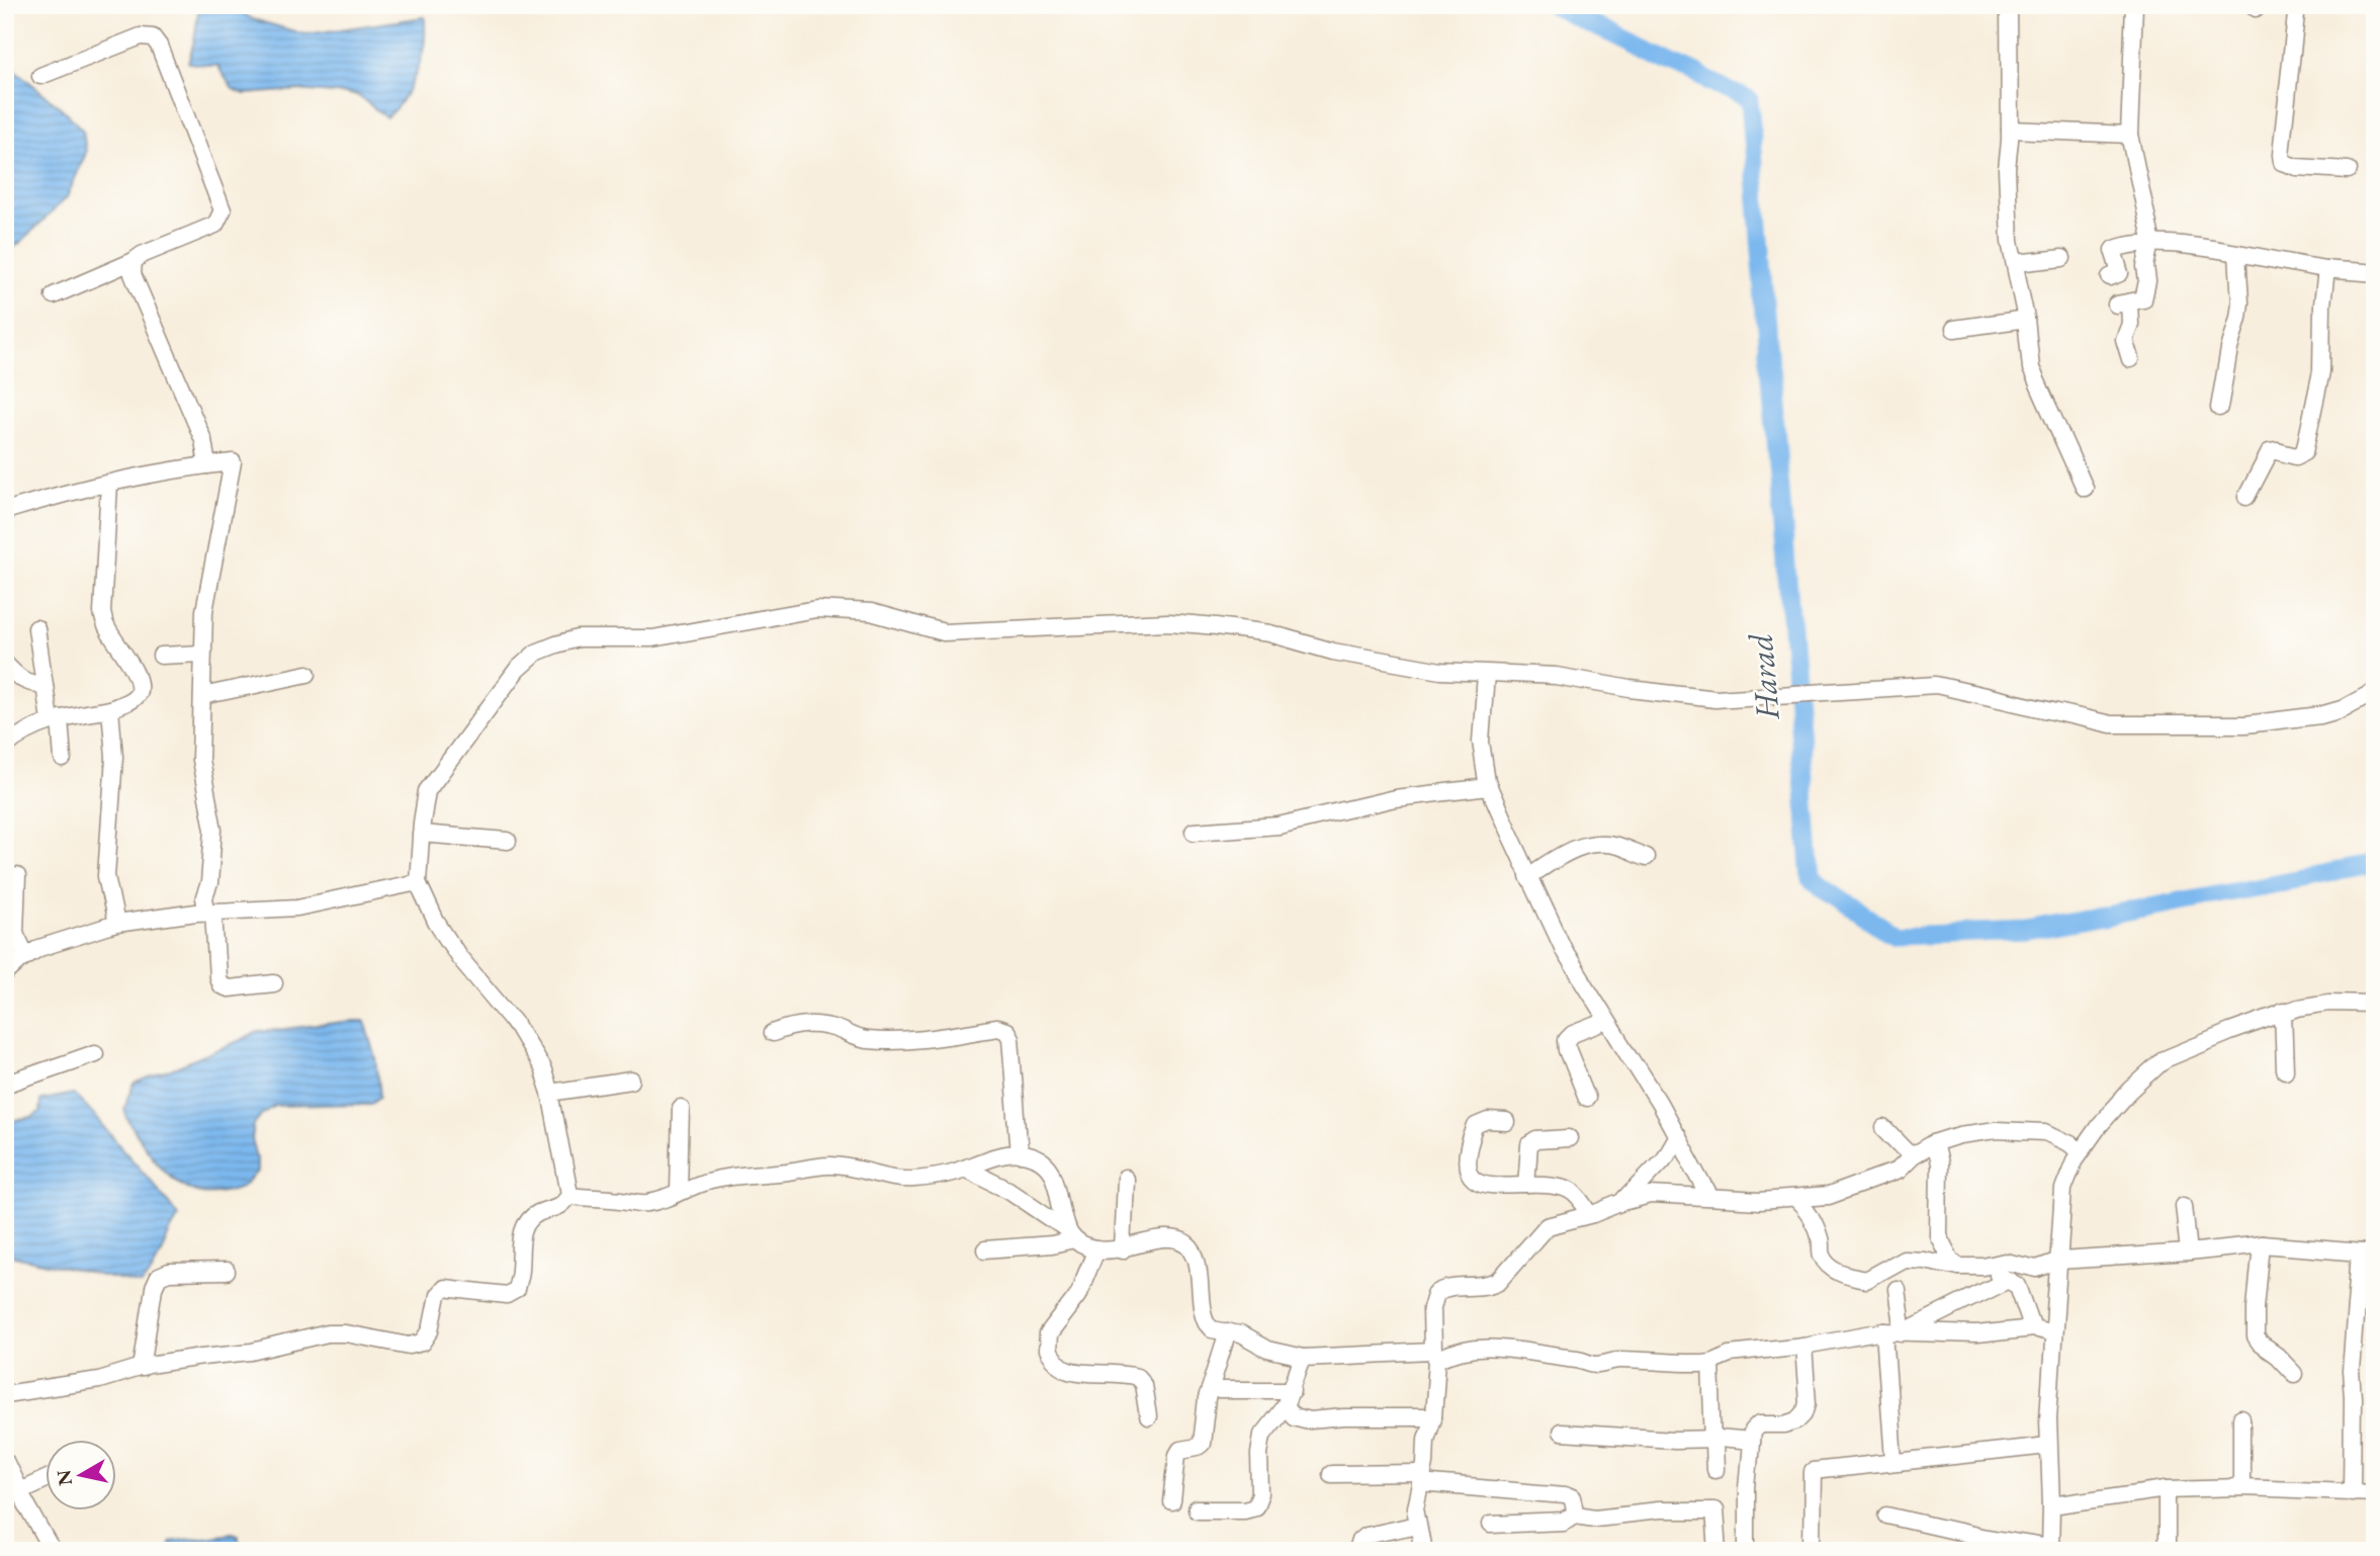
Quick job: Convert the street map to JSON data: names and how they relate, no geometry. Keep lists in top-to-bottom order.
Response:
{
  "water": ["Harad"],
  "north": "left"
}
